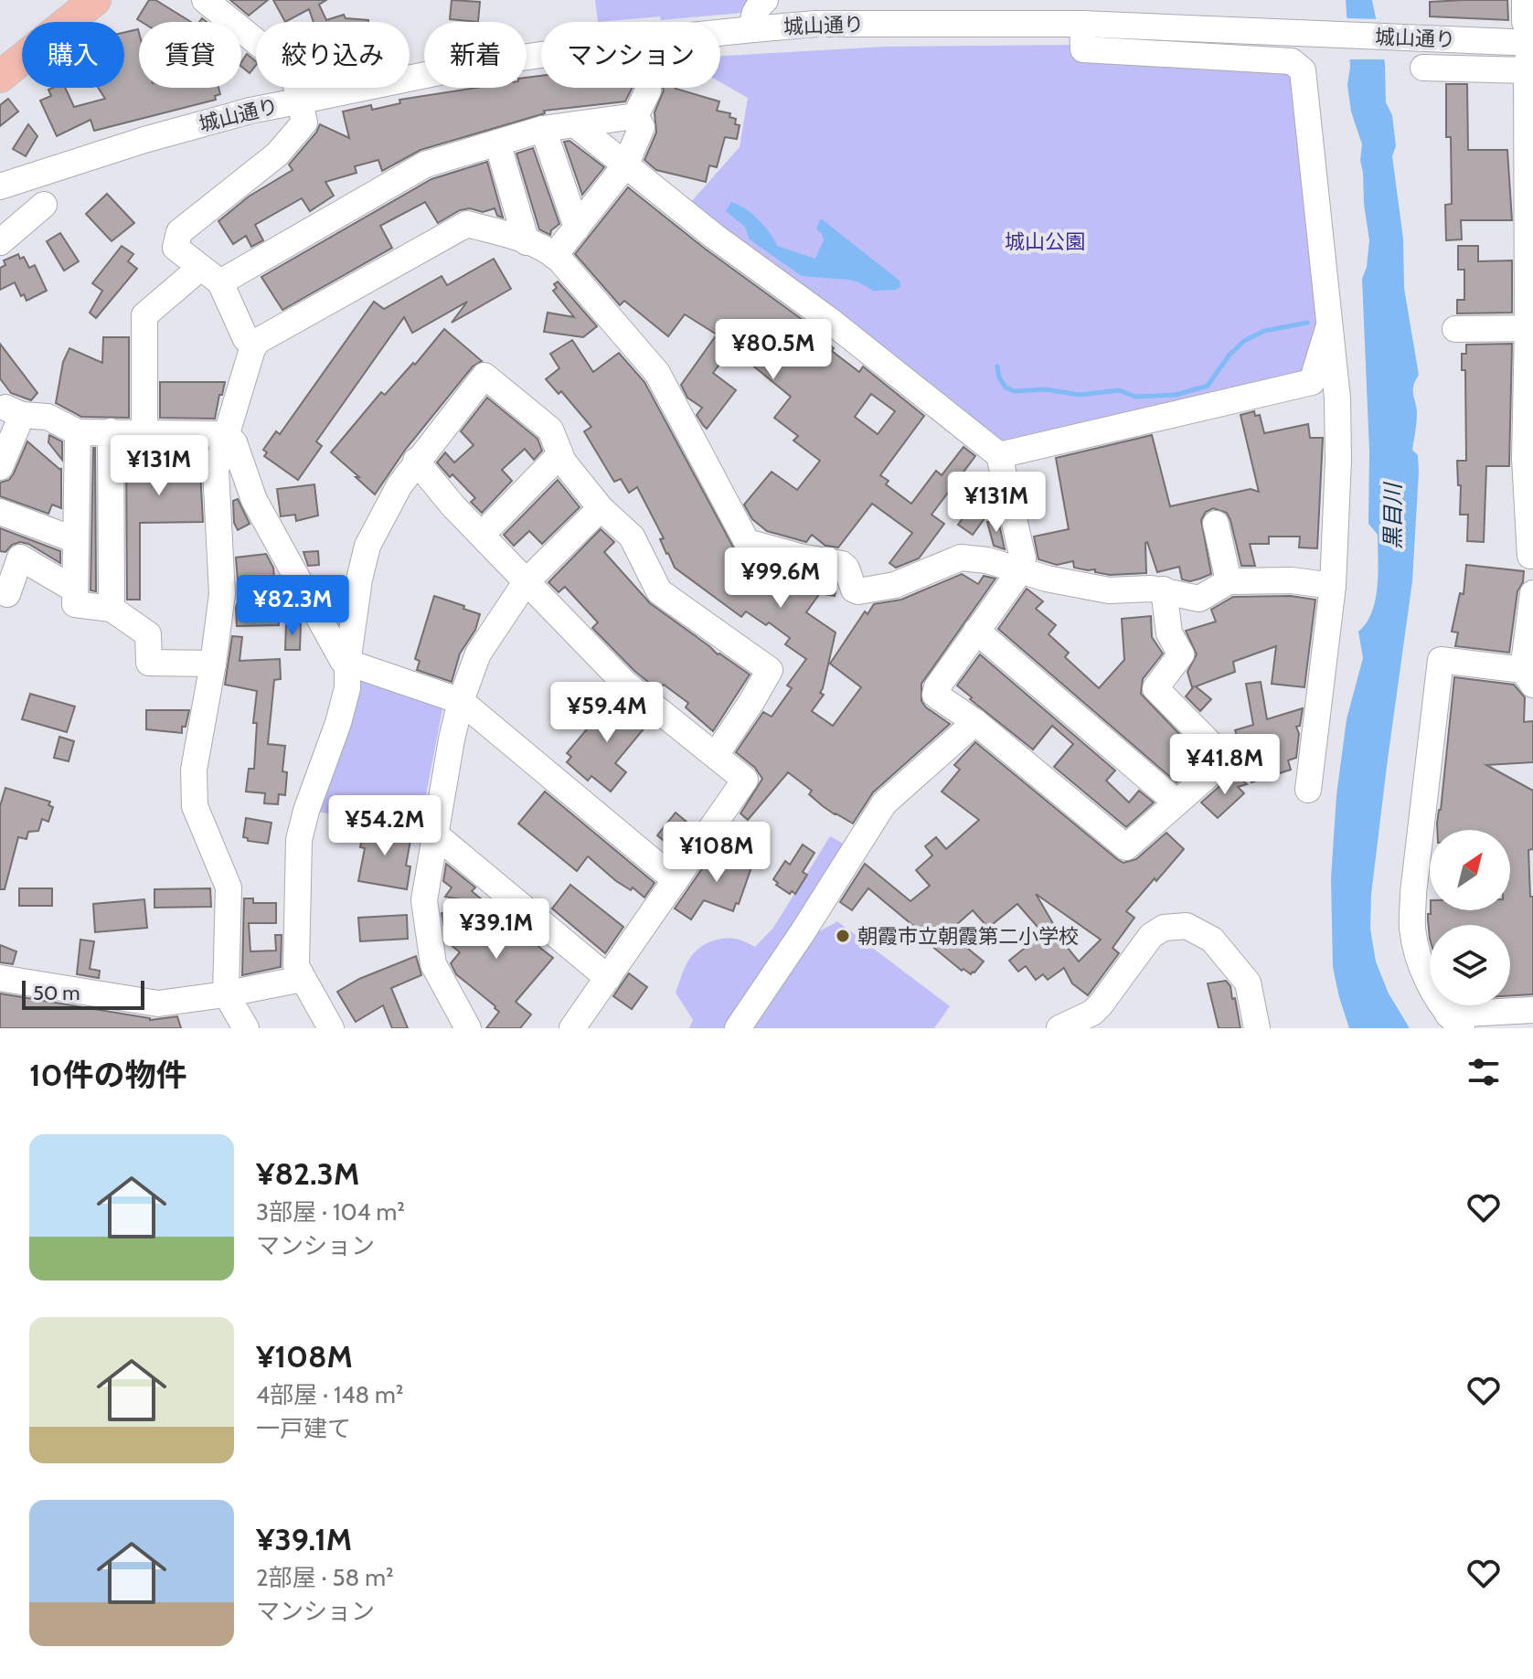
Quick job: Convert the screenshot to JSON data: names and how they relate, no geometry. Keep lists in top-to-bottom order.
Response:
{
  "streets": {
    "street": ["城山通り"]
  },
  "water": ["黒目川"],
  "parks": ["城山公園"],
  "places": ["朝霞市立朝霞第二小学校"],
  "scale_bar": "50 m",
  "north": "top right",
  "page": {
    "chip": [
      "購入",
      "賃貸",
      "絞り込み",
      "新着",
      "マンション"
    ],
    "price": [
      "¥80.5M",
      "¥131M",
      "¥131M",
      "¥99.6M",
      "¥82.3M",
      "¥59.4M",
      "¥41.8M",
      "¥54.2M",
      "¥108M",
      "¥39.1M"
    ],
    "scale": "50 m",
    "heading": "10件の物件",
    "list": [
      {
        "name": "¥82.3M",
        "note": "3部屋 · 104 m² · マンション"
      },
      {
        "name": "¥108M",
        "note": "4部屋 · 148 m² · 一戸建て"
      },
      {
        "name": "¥39.1M",
        "note": "2部屋 · 58 m² · マンション"
      }
    ]
  }
}
